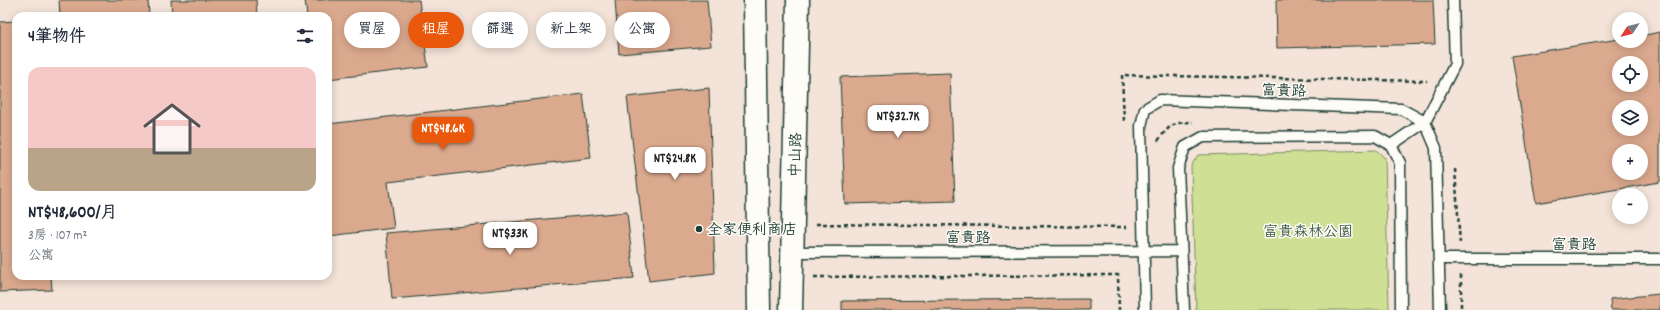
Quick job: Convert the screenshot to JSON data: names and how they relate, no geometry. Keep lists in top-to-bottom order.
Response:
{
  "streets": {
    "main road": ["中山路"],
    "lane": ["富貴路"]
  },
  "crossings": [
    ["富貴路", "中山路"]
  ],
  "parks": ["富貴森林公園"],
  "places": ["全家便利商店"],
  "north": "bottom left",
  "page": {
    "map_buttons": ["+", "−"],
    "chip": [
      "買屋",
      "租屋",
      "篩選",
      "新上架",
      "公寓"
    ],
    "heading": "4筆物件",
    "list": [
      {
        "name": "NT$48,600/月",
        "note": "3房 · 107 m² · 公寓"
      }
    ],
    "price": [
      "NT$32.7K",
      "NT$48.6K",
      "NT$24.8K",
      "NT$33K"
    ]
  }
}
